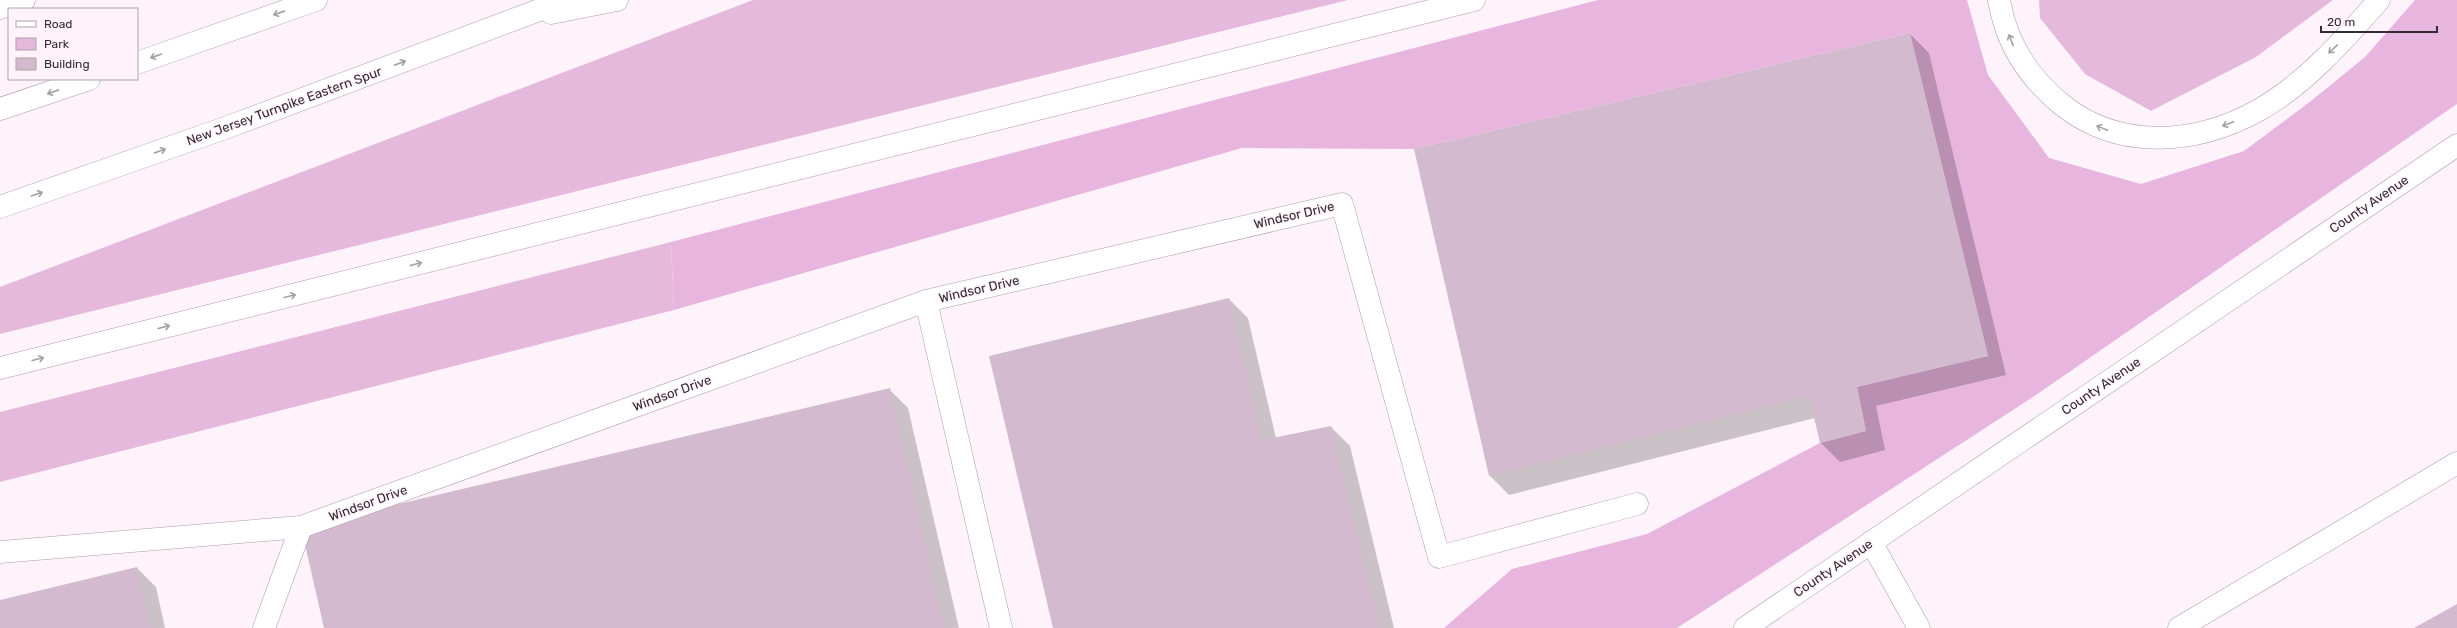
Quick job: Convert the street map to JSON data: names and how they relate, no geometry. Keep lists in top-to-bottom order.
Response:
{
  "streets": {
    "main road": ["New Jersey Turnpike Eastern Spur", "County Avenue", "Windsor Drive"]
  },
  "legend": ["Road", "Park", "Building"],
  "scale_bar": "20 m"
}
